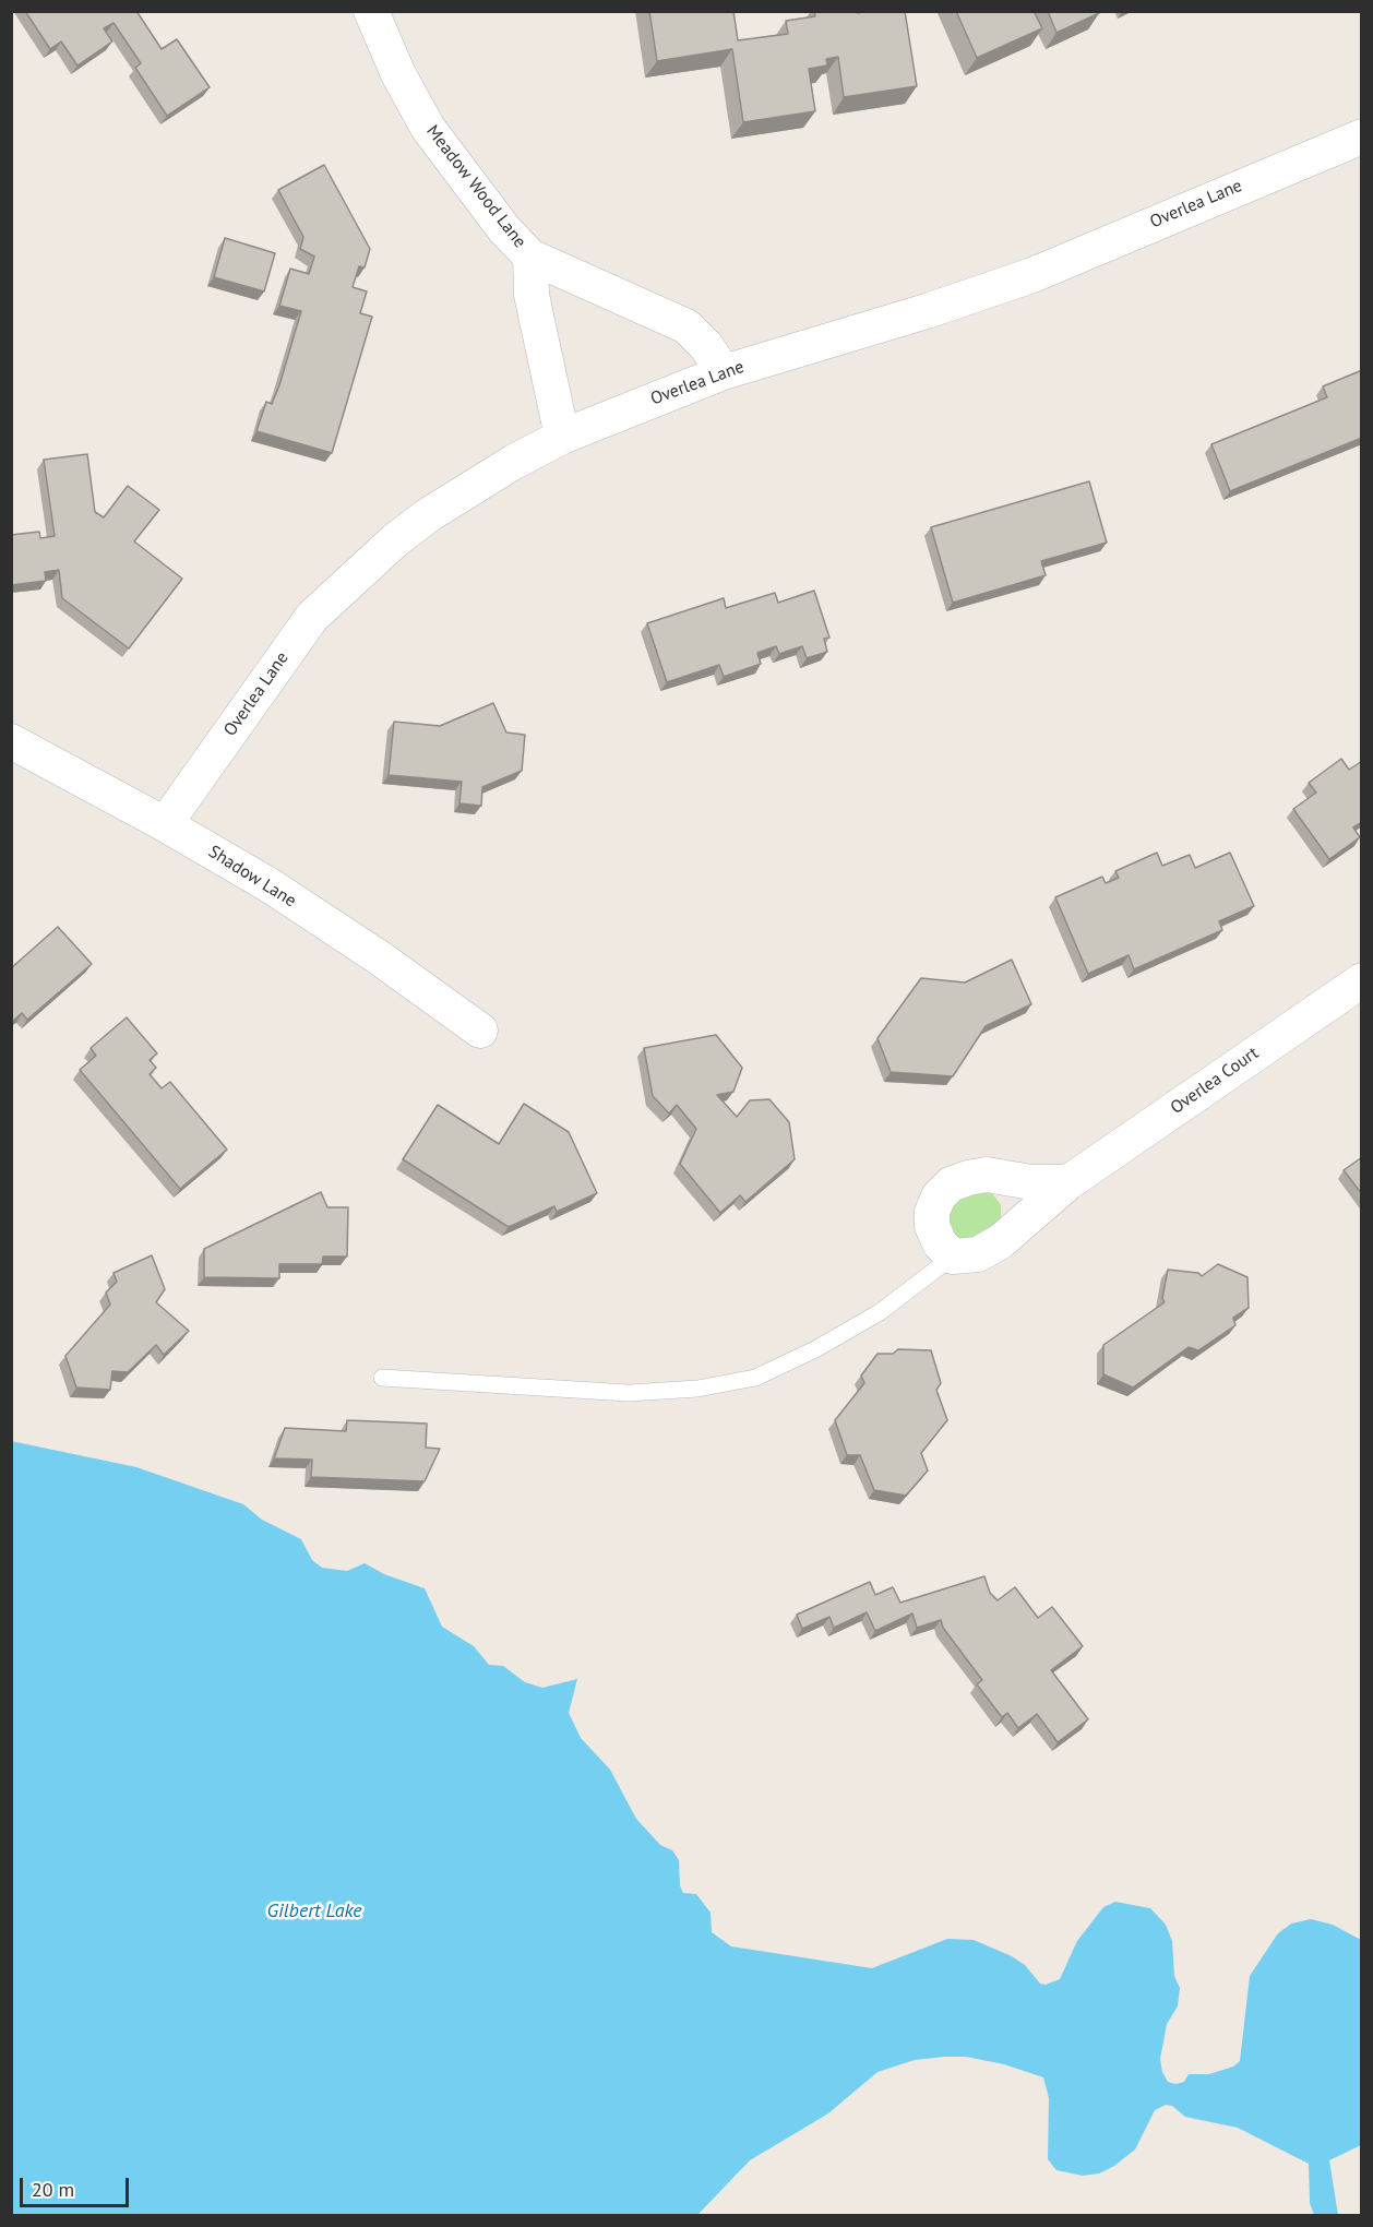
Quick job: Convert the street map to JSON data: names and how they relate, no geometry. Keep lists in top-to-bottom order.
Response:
{
  "streets": {
    "street": [
      "Meadow Wood Lane",
      "Overlea Lane",
      "Shadow Lane",
      "Overlea Court"
    ]
  },
  "crossings": [
    ["Meadow Wood Lane", "Overlea Lane"],
    ["Overlea Lane", "Shadow Lane"]
  ],
  "water": ["Gilbert Lake"],
  "scale_bar": "20 m"
}
